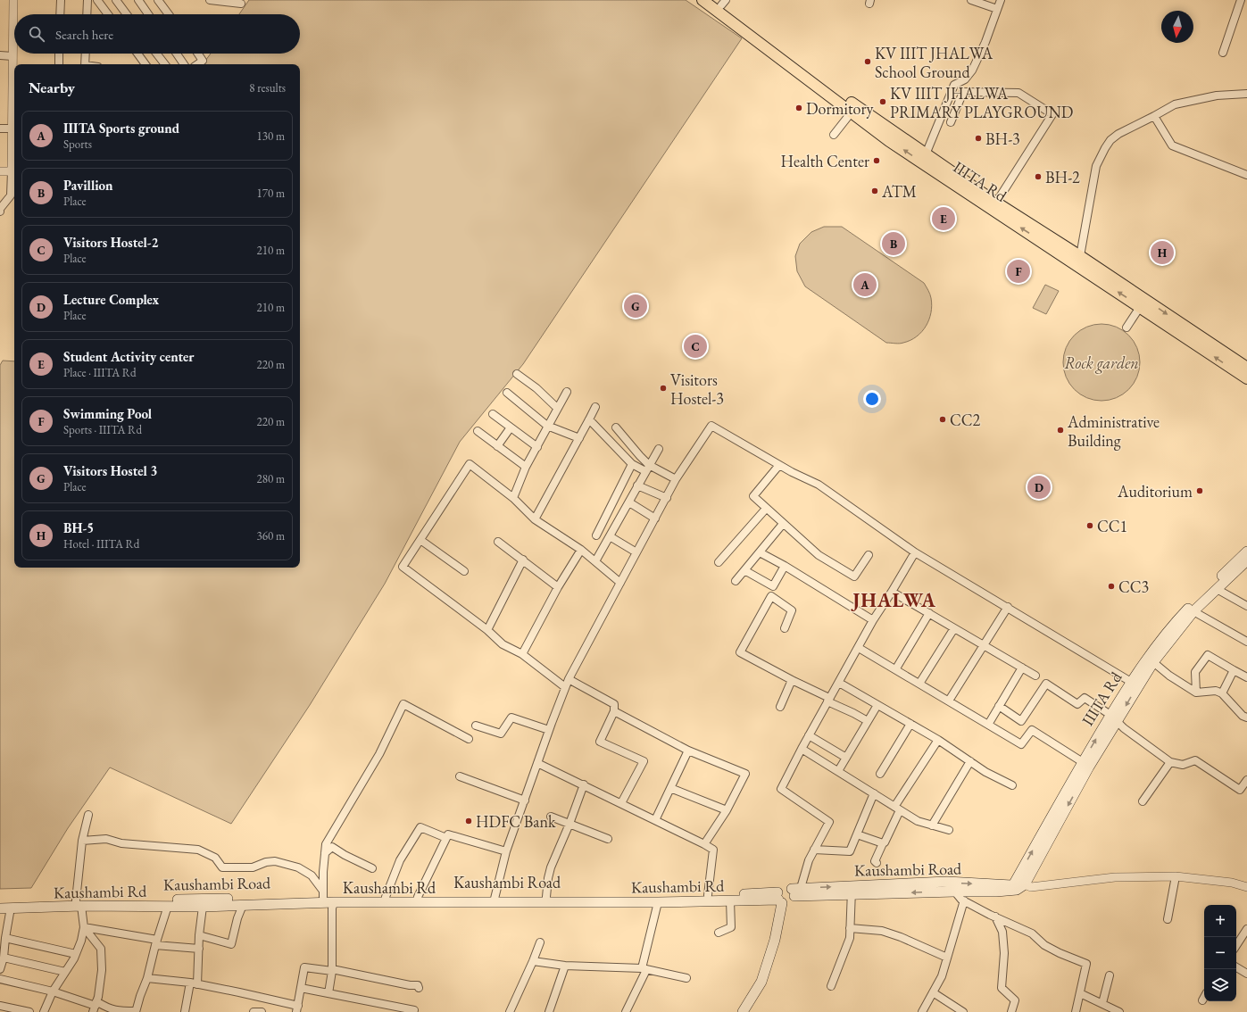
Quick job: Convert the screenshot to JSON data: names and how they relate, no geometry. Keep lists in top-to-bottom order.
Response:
{
  "streets": {
    "main road": ["IIITA Rd", "Kaushambi Road", "Kaushambi Rd"]
  },
  "crossings": [
    ["IIITA Rd", "Kaushambi Road"],
    ["IIITA Rd", "Kaushambi Rd"],
    ["Kaushambi Road", "Kaushambi Rd"]
  ],
  "districts": ["JHALWA"],
  "parks": ["Rock garden"],
  "places": [
    "KV IIIT JHALWA School Ground",
    "KV IIIT JHALWA PRIMARY PLAYGROUND",
    "Dormitory",
    "BH-3",
    "Health Center",
    "BH-2",
    "ATM",
    "Visitors Hostel-3",
    "CC2",
    "Administrative Building",
    "Auditorium",
    "CC1",
    "CC3",
    "HDFC Bank"
  ],
  "north": "bottom",
  "page": {
    "search": "Search here",
    "heading": ["Nearby", "8 results"],
    "list": [
      {
        "mark": "A",
        "name": "IIITA Sports ground",
        "note": "Sports",
        "value": "130 m"
      },
      {
        "mark": "B",
        "name": "Pavillion",
        "note": "Place",
        "value": "170 m"
      },
      {
        "mark": "C",
        "name": "Visitors Hostel-2",
        "note": "Place",
        "value": "210 m"
      },
      {
        "mark": "D",
        "name": "Lecture Complex",
        "note": "Place",
        "value": "210 m"
      },
      {
        "mark": "E",
        "name": "Student Activity center",
        "note": "Place · IIITA Rd",
        "value": "220 m"
      },
      {
        "mark": "F",
        "name": "Swimming Pool",
        "note": "Sports · IIITA Rd",
        "value": "220 m"
      },
      {
        "mark": "G",
        "name": "Visitors Hostel 3",
        "note": "Place",
        "value": "280 m"
      },
      {
        "mark": "H",
        "name": "BH-5",
        "note": "Hotel · IIITA Rd",
        "value": "360 m"
      }
    ],
    "pins": [
      "E",
      "B",
      "H",
      "F",
      "A",
      "G",
      "C",
      "D"
    ],
    "map_buttons": ["+", "−"]
  }
}
